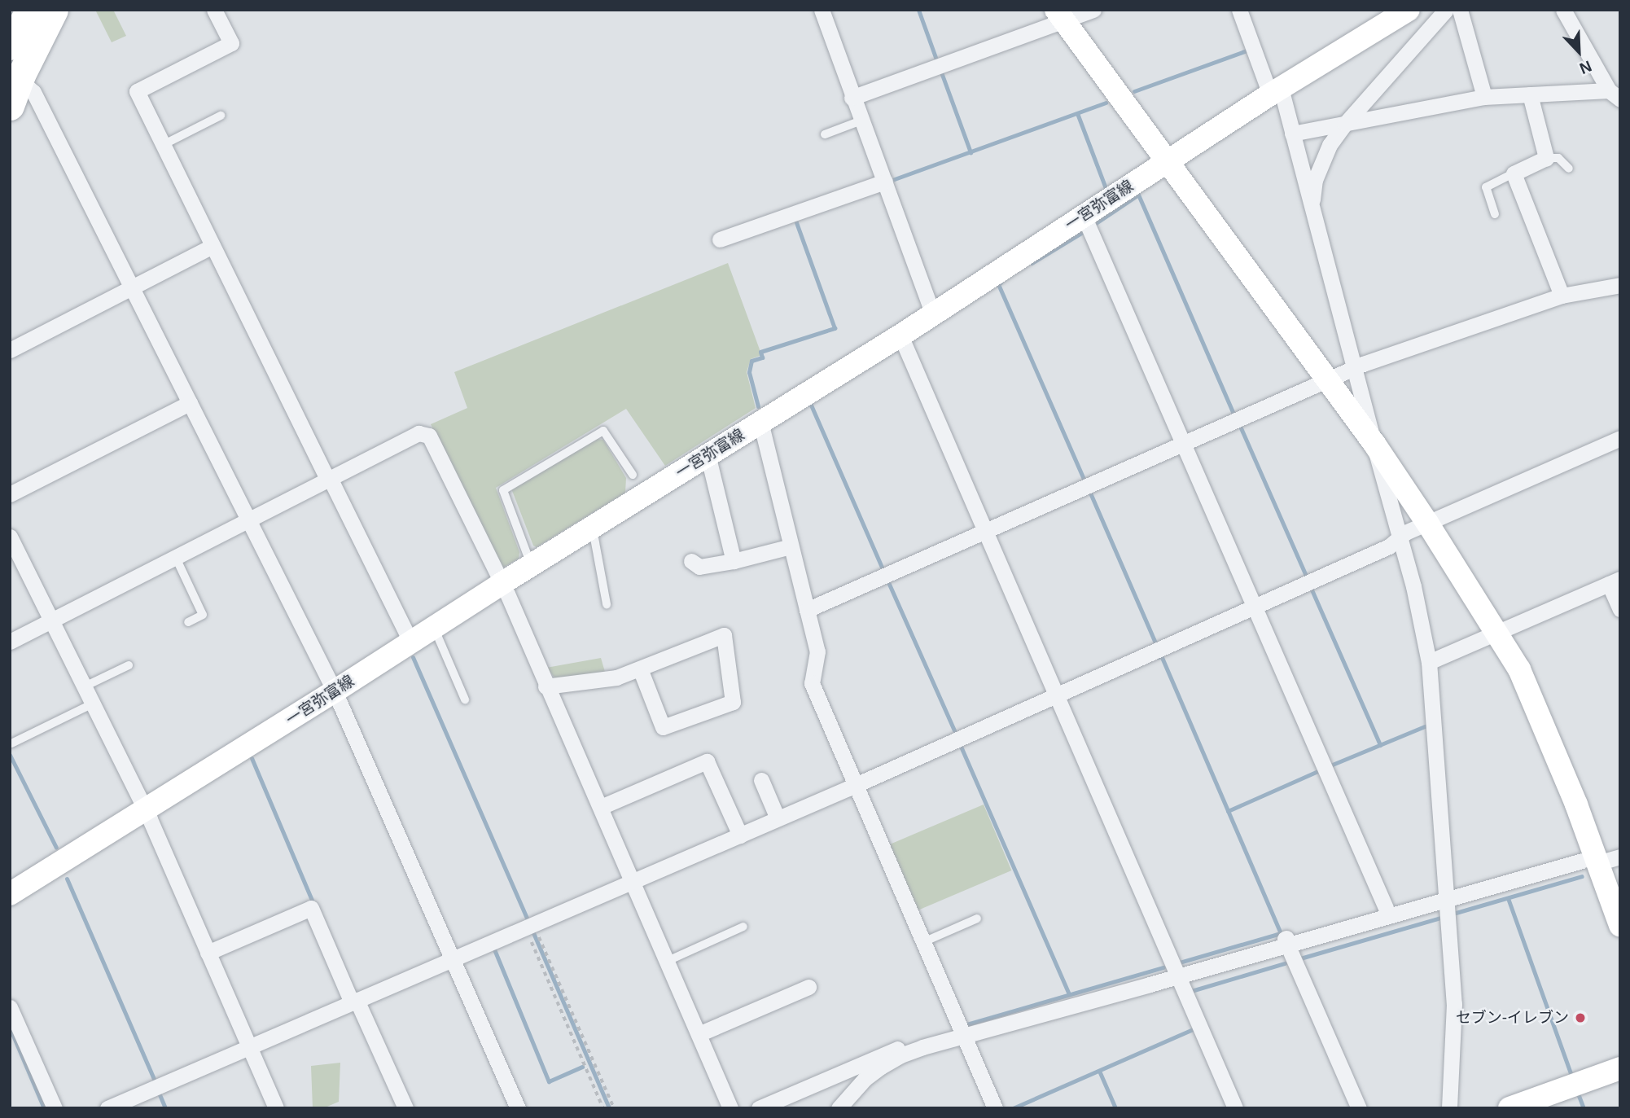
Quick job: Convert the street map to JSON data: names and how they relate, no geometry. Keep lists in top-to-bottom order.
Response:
{
  "streets": {
    "main road": ["一宮弥富線"]
  },
  "places": ["セブン-イレブン"],
  "north": "bottom right"
}
